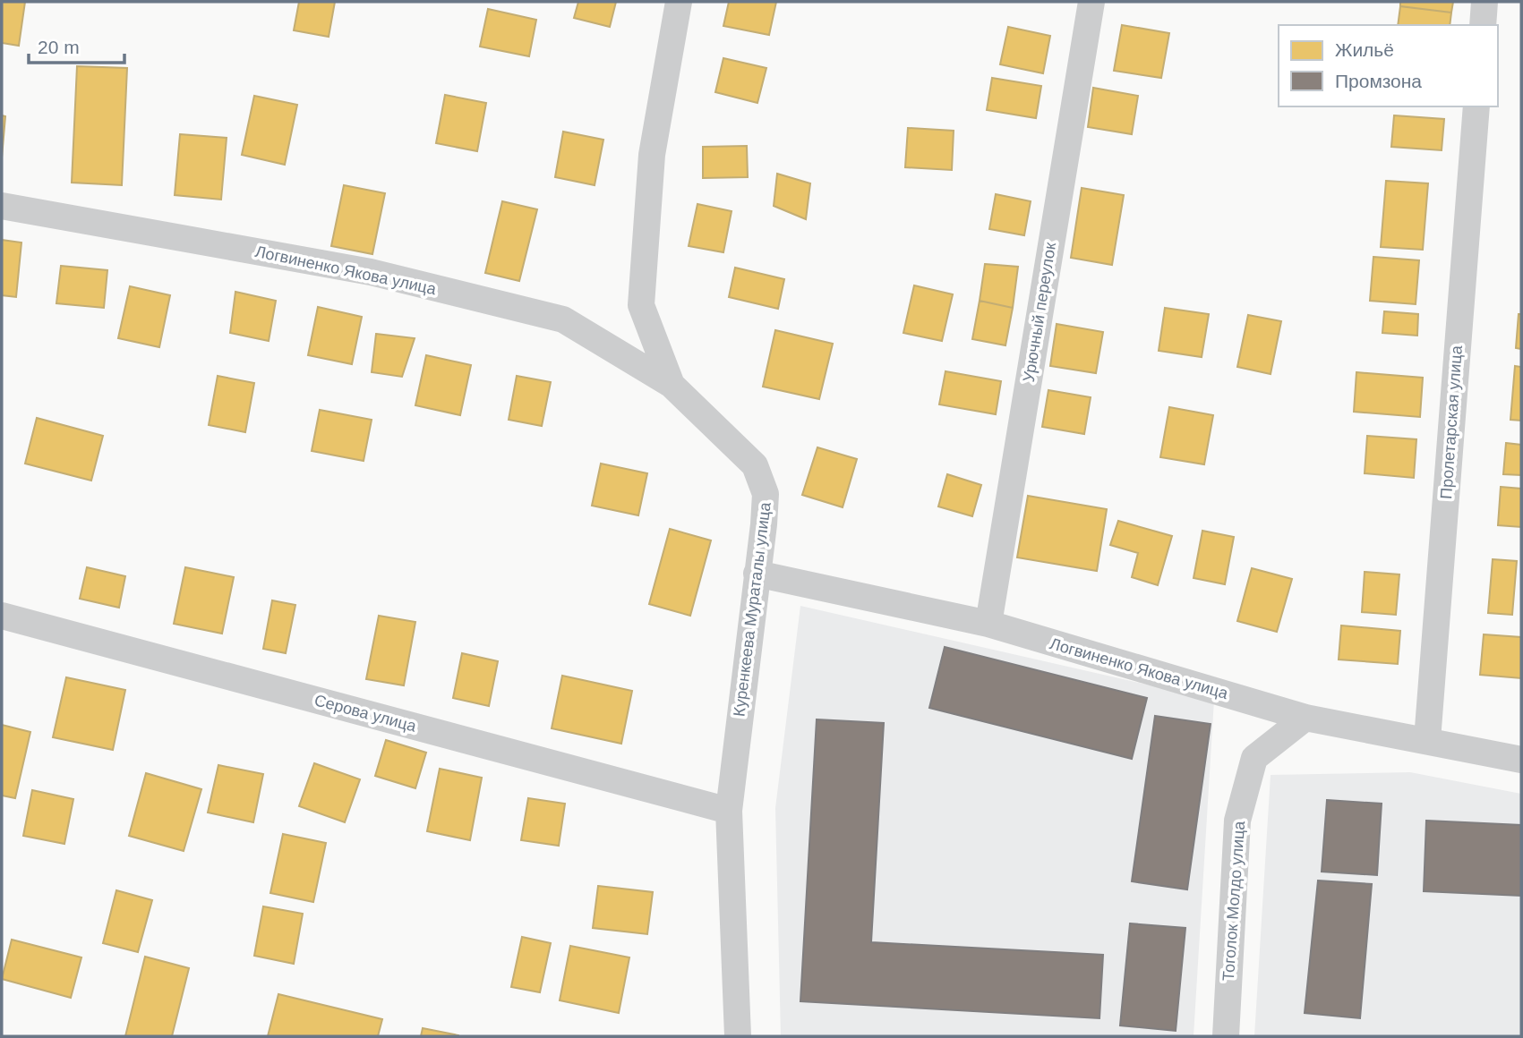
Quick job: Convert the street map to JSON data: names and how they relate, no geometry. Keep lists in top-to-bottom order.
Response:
{
  "streets": {
    "street": [
      "Логвиненко Якова улица",
      "Урючный переулок",
      "Пролетарская улица",
      "Куренкеева Мураталы улица",
      "Серова улица",
      "Тоголок Молдо улица"
    ]
  },
  "crossings": [
    ["Логвиненко Якова улица", "Урючный переулок"],
    ["Логвиненко Якова улица", "Пролетарская улица"],
    ["Логвиненко Якова улица", "Куренкеева Мураталы улица"],
    ["Логвиненко Якова улица", "Тоголок Молдо улица"],
    ["Куренкеева Мураталы улица", "Серова улица"]
  ],
  "legend": ["Жильё", "Промзона"],
  "scale_bar": "20 m"
}
